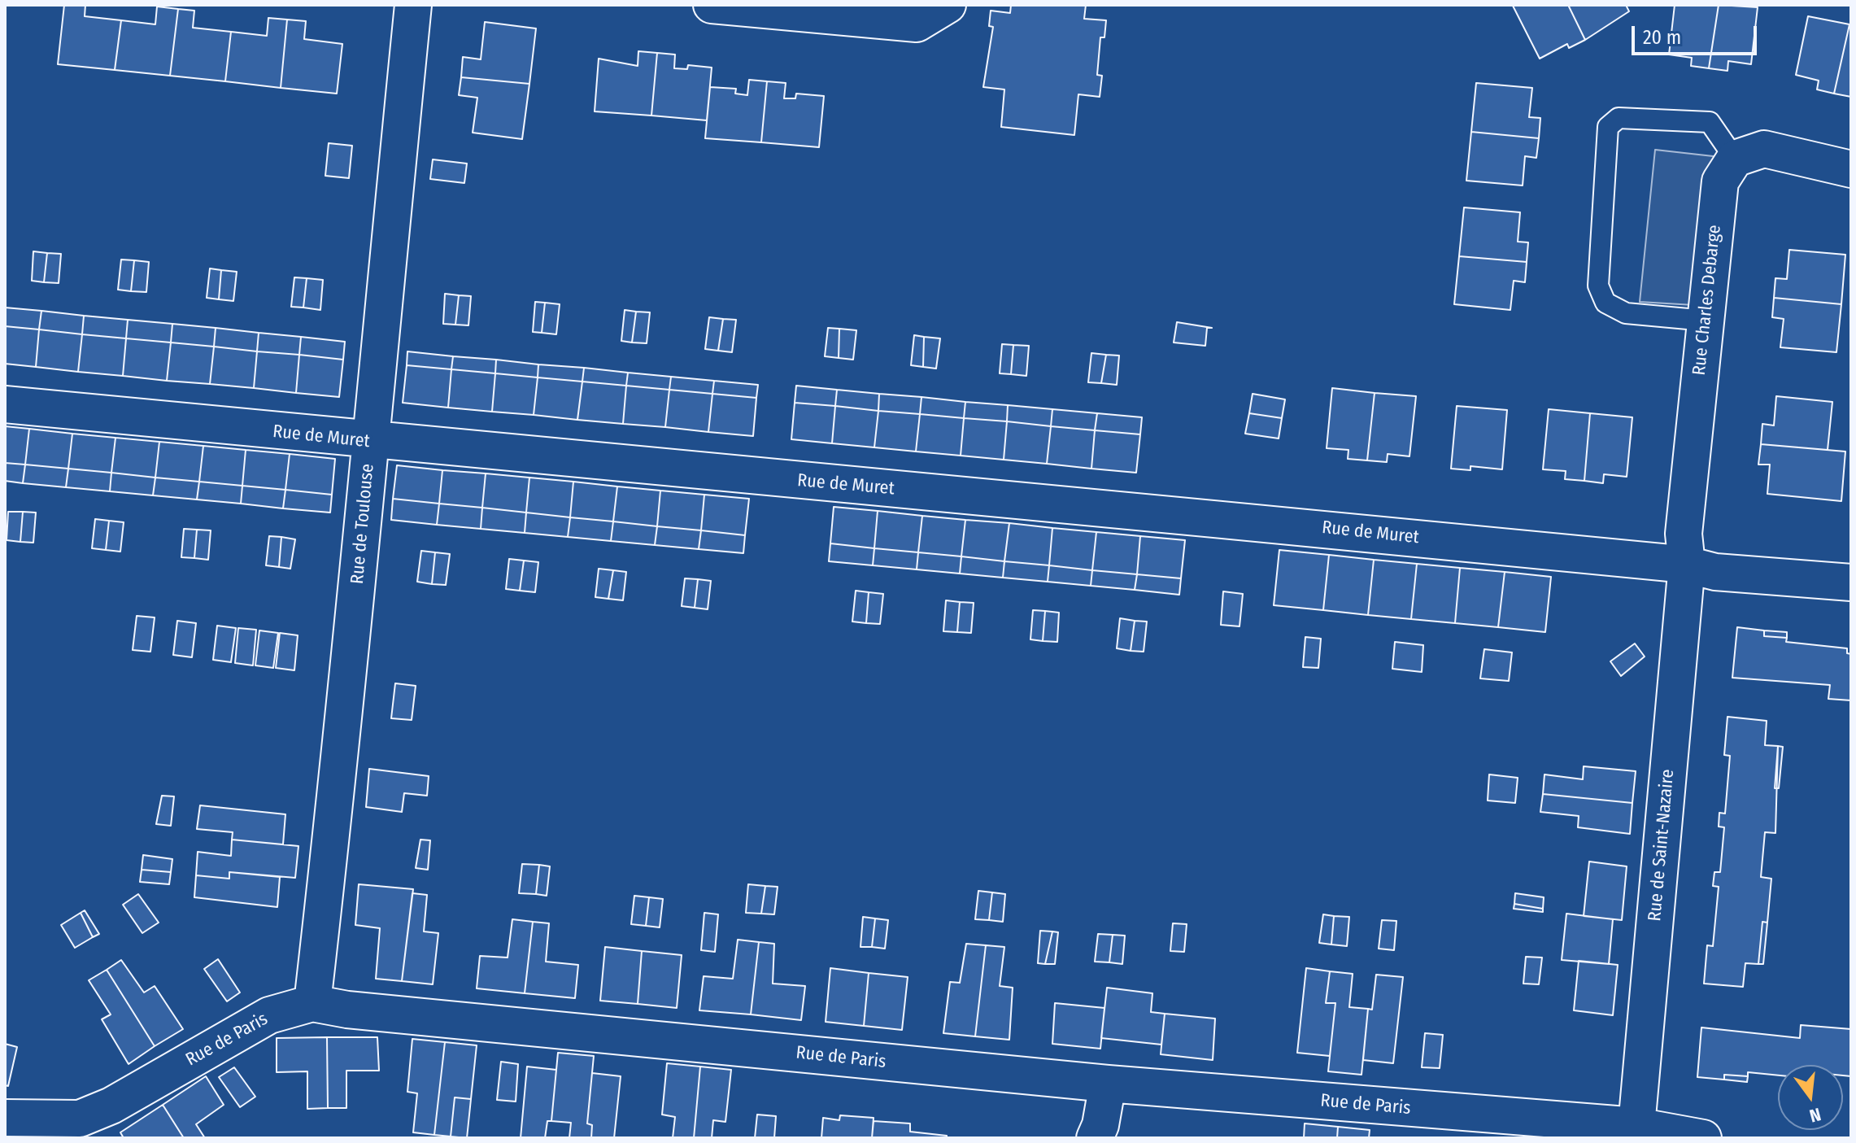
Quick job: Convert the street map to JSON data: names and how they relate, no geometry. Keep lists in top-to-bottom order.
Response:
{
  "streets": {
    "street": [
      "Rue Charles Debarge",
      "Rue de Muret",
      "Rue de Toulouse",
      "Rue de Saint-Nazaire",
      "Rue de Paris"
    ]
  },
  "crossings": [
    ["Rue Charles Debarge", "Rue de Muret"],
    ["Rue Charles Debarge", "Rue de Saint-Nazaire"],
    ["Rue de Muret", "Rue de Toulouse"],
    ["Rue de Muret", "Rue de Saint-Nazaire"],
    ["Rue de Toulouse", "Rue de Paris"],
    ["Rue de Saint-Nazaire", "Rue de Paris"]
  ],
  "scale_bar": "20 m",
  "north": "bottom"
}
